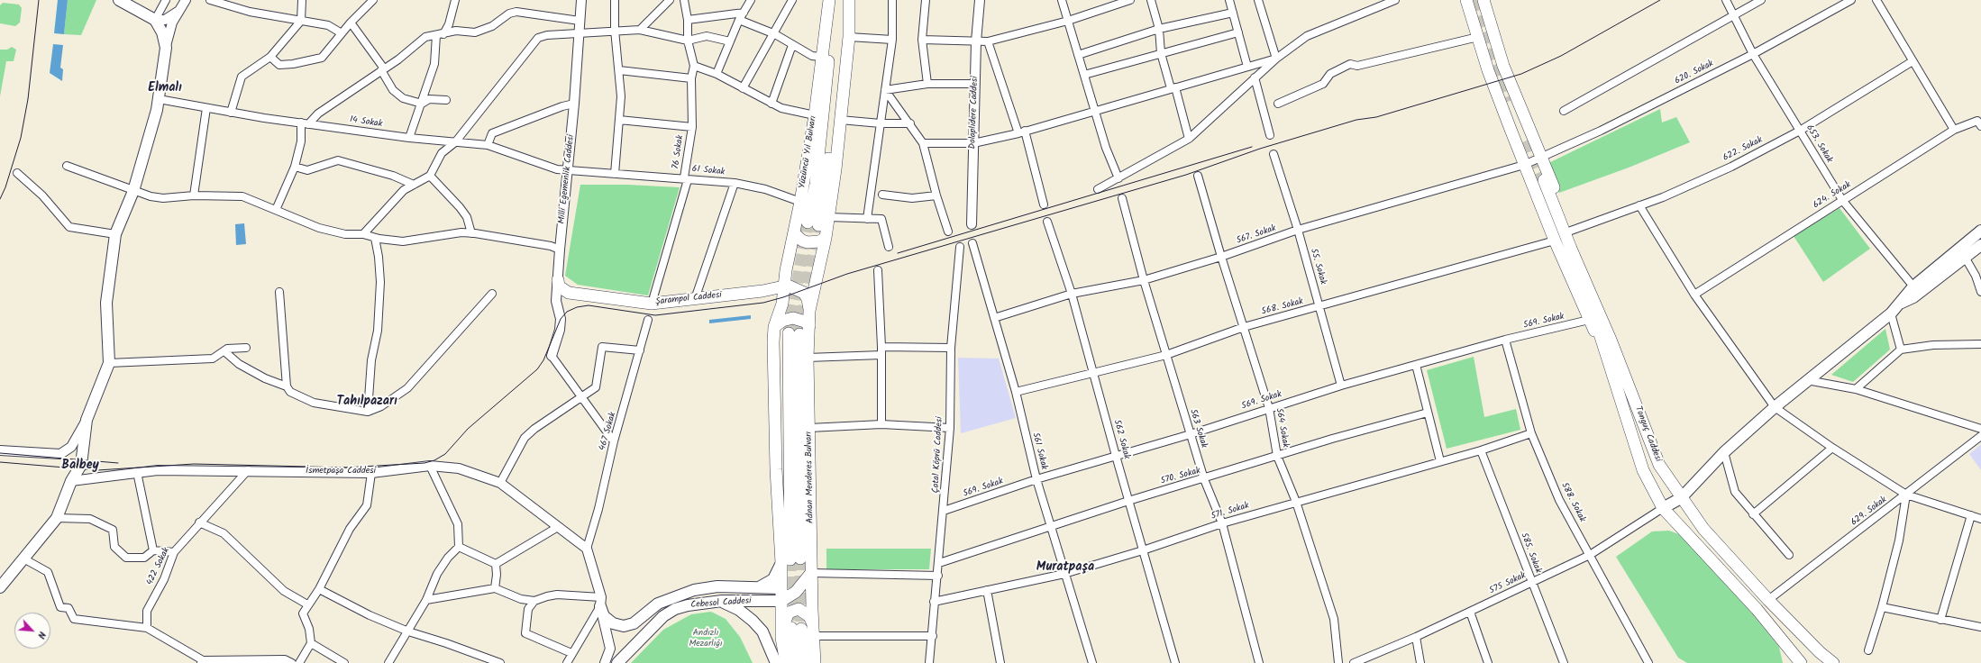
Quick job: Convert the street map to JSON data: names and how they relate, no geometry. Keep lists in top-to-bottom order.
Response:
{
  "streets": {
    "main road": [
      "Yüzüncü Yıl Bulvarı",
      "Şarampol Caddesi",
      "Tonguç Caddesi",
      "Adnan Menderes Bulvarı",
      "Cebesol Caddesi"
    ],
    "street": [
      "620. Sokak",
      "Dolaplıdere Caddesi",
      "14 Sokak",
      "653. Sokak",
      "622. Sokak",
      "76 Sokak",
      "61 Sokak",
      "Milli Egemenlik Caddesi",
      "624. Sokak",
      "567. Sokak",
      "55. Sokak",
      "568. Sokak",
      "569. Sokak",
      "564 Sokak",
      "563 Sokak",
      "467 Sokak",
      "562 Sokak",
      "561 Sokak",
      "Çatal Köprü Caddesi",
      "İsmetpaşa Caddesi",
      "570. Sokak",
      "588. Sokak",
      "571. Sokak",
      "629. Sokak",
      "585. Sokak",
      "422 Sokak",
      "575 Sokak"
    ]
  },
  "crossings": [
    ["620. Sokak", "653. Sokak"],
    ["620. Sokak", "567. Sokak"],
    ["14 Sokak", "61 Sokak"],
    ["14 Sokak", "Milli Egemenlik Caddesi"],
    ["653. Sokak", "622. Sokak"],
    ["653. Sokak", "624. Sokak"],
    ["76 Sokak", "61 Sokak"],
    ["76 Sokak", "Şarampol Caddesi"],
    ["Yüzüncü Yıl Bulvarı", "61 Sokak"],
    ["Yüzüncü Yıl Bulvarı", "Şarampol Caddesi"],
    ["Yüzüncü Yıl Bulvarı", "Adnan Menderes Bulvarı"],
    ["61 Sokak", "Milli Egemenlik Caddesi"],
    ["Milli Egemenlik Caddesi", "Şarampol Caddesi"],
    ["567. Sokak", "55. Sokak"],
    ["567. Sokak", "564 Sokak"],
    ["567. Sokak", "563 Sokak"],
    ["567. Sokak", "562 Sokak"],
    ["567. Sokak", "561 Sokak"],
    ["55. Sokak", "568. Sokak"],
    ["55. Sokak", "569. Sokak"],
    ["568. Sokak", "564 Sokak"],
    ["568. Sokak", "563 Sokak"],
    ["568. Sokak", "562 Sokak"],
    ["568. Sokak", "561 Sokak"],
    ["569. Sokak", "564 Sokak"],
    ["569. Sokak", "563 Sokak"],
    ["569. Sokak", "Tonguç Caddesi"],
    ["569. Sokak", "562 Sokak"],
    ["569. Sokak", "561 Sokak"],
    ["569. Sokak", "Çatal Köprü Caddesi"],
    ["569. Sokak", "588. Sokak"],
    ["564 Sokak", "570. Sokak"],
    ["564 Sokak", "571. Sokak"],
    ["563 Sokak", "570. Sokak"],
    ["563 Sokak", "571. Sokak"],
    ["467 Sokak", "İsmetpaşa Caddesi"],
    ["Tonguç Caddesi", "629. Sokak"],
    ["562 Sokak", "570. Sokak"],
    ["562 Sokak", "571. Sokak"],
    ["561 Sokak", "570. Sokak"],
    ["561 Sokak", "571. Sokak"],
    ["Çatal Köprü Caddesi", "570. Sokak"],
    ["Çatal Köprü Caddesi", "571. Sokak"],
    ["İsmetpaşa Caddesi", "422 Sokak"],
    ["588. Sokak", "571. Sokak"],
    ["588. Sokak", "575 Sokak"],
    ["571. Sokak", "585. Sokak"],
    ["585. Sokak", "575 Sokak"]
  ],
  "districts": [
    "Elmalı",
    "Tahılpazarı",
    "Balbey",
    "Muratpaşa"
  ],
  "parks": ["Andızlı Mezarlığı"],
  "north": "bottom right"
}
